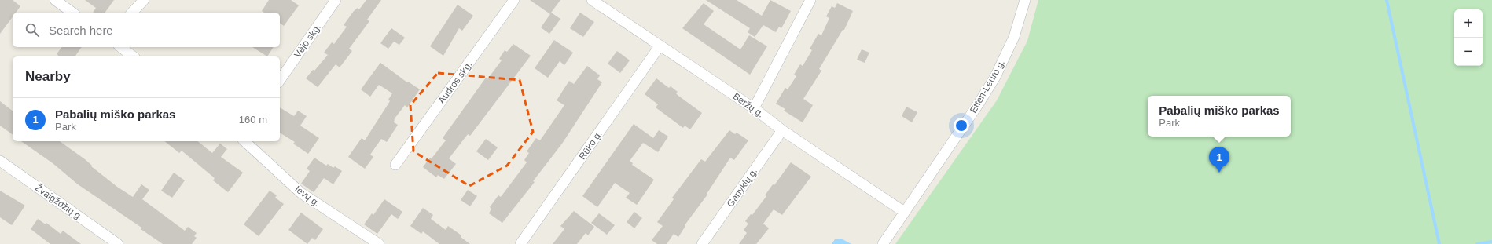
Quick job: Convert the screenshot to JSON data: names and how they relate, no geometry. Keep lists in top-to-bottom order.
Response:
{
  "streets": {
    "street": [
      "Vėjo skg.",
      "Audros skg.",
      "Etten-Leuro g.",
      "Beržų g.",
      "Rūko g.",
      "Ganyklų g.",
      "Ievų g.",
      "Žvaigždžių g."
    ]
  },
  "crossings": [
    ["Etten-Leuro g.", "Beržų g."],
    ["Beržų g.", "Rūko g."],
    ["Beržų g.", "Ganyklų g."]
  ],
  "page": {
    "map_buttons": ["+", "−"],
    "search": "Search here",
    "heading": "Nearby",
    "popup": ["Pabalių miško parkas", "Park"],
    "list": [
      {
        "mark": "1",
        "name": "Pabalių miško parkas",
        "note": "Park",
        "value": "160 m"
      }
    ],
    "pins": "1"
  }
}
